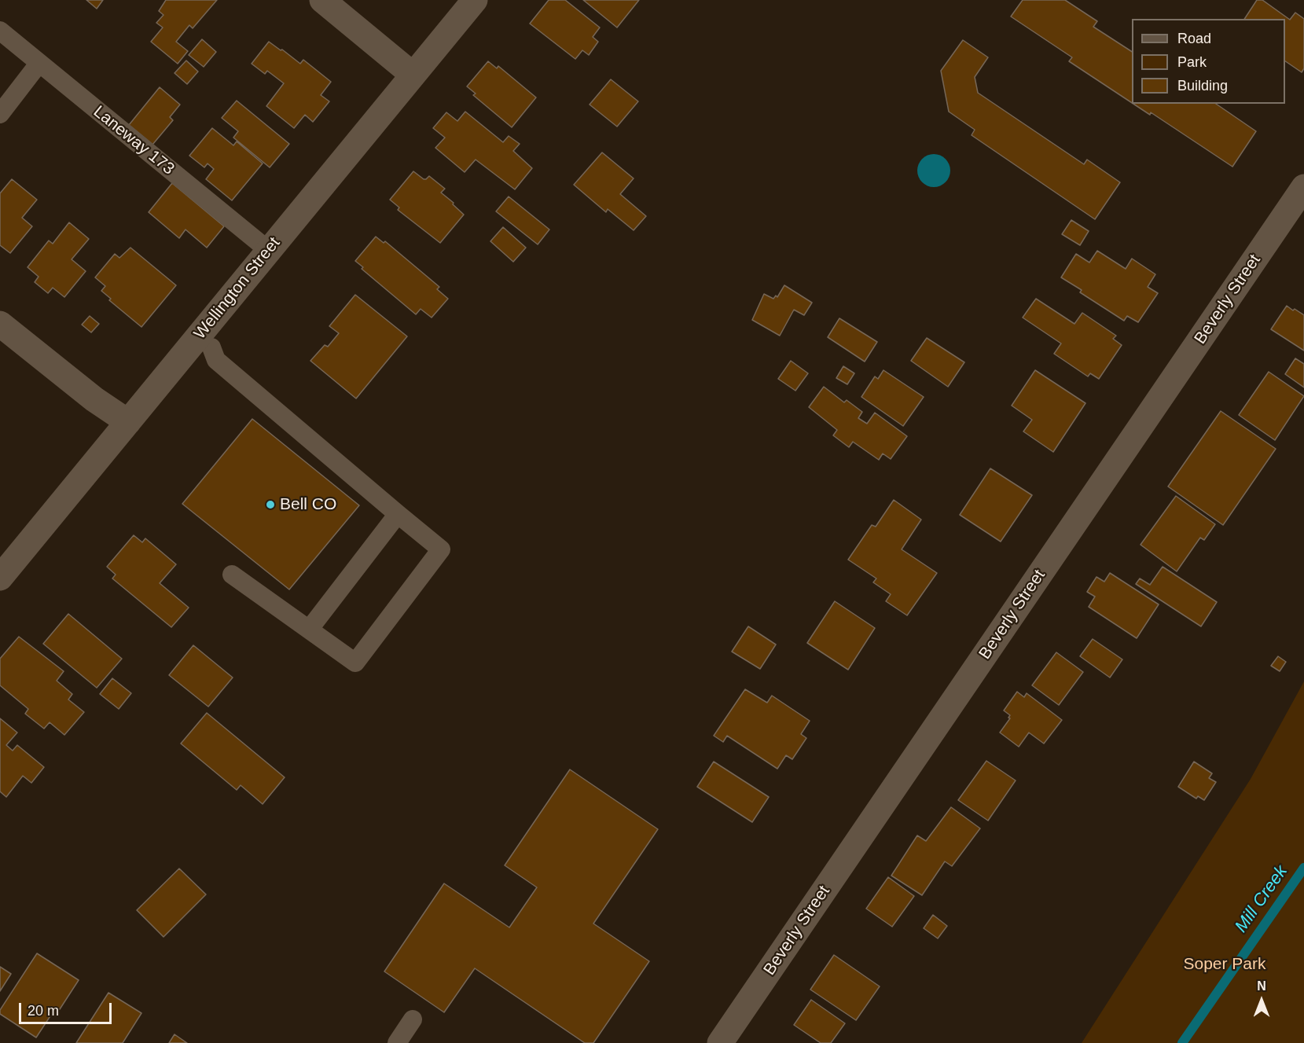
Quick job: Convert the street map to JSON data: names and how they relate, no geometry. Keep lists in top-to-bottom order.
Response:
{
  "streets": {
    "street": ["Wellington Street", "Beverly Street"],
    "lane": ["Laneway 173"]
  },
  "crossings": [
    ["Laneway 173", "Wellington Street"]
  ],
  "water": ["Mill Creek"],
  "parks": ["Soper Park"],
  "places": ["Bell CO"],
  "legend": ["Road", "Park", "Building"],
  "scale_bar": "20 m",
  "north": "top"
}
